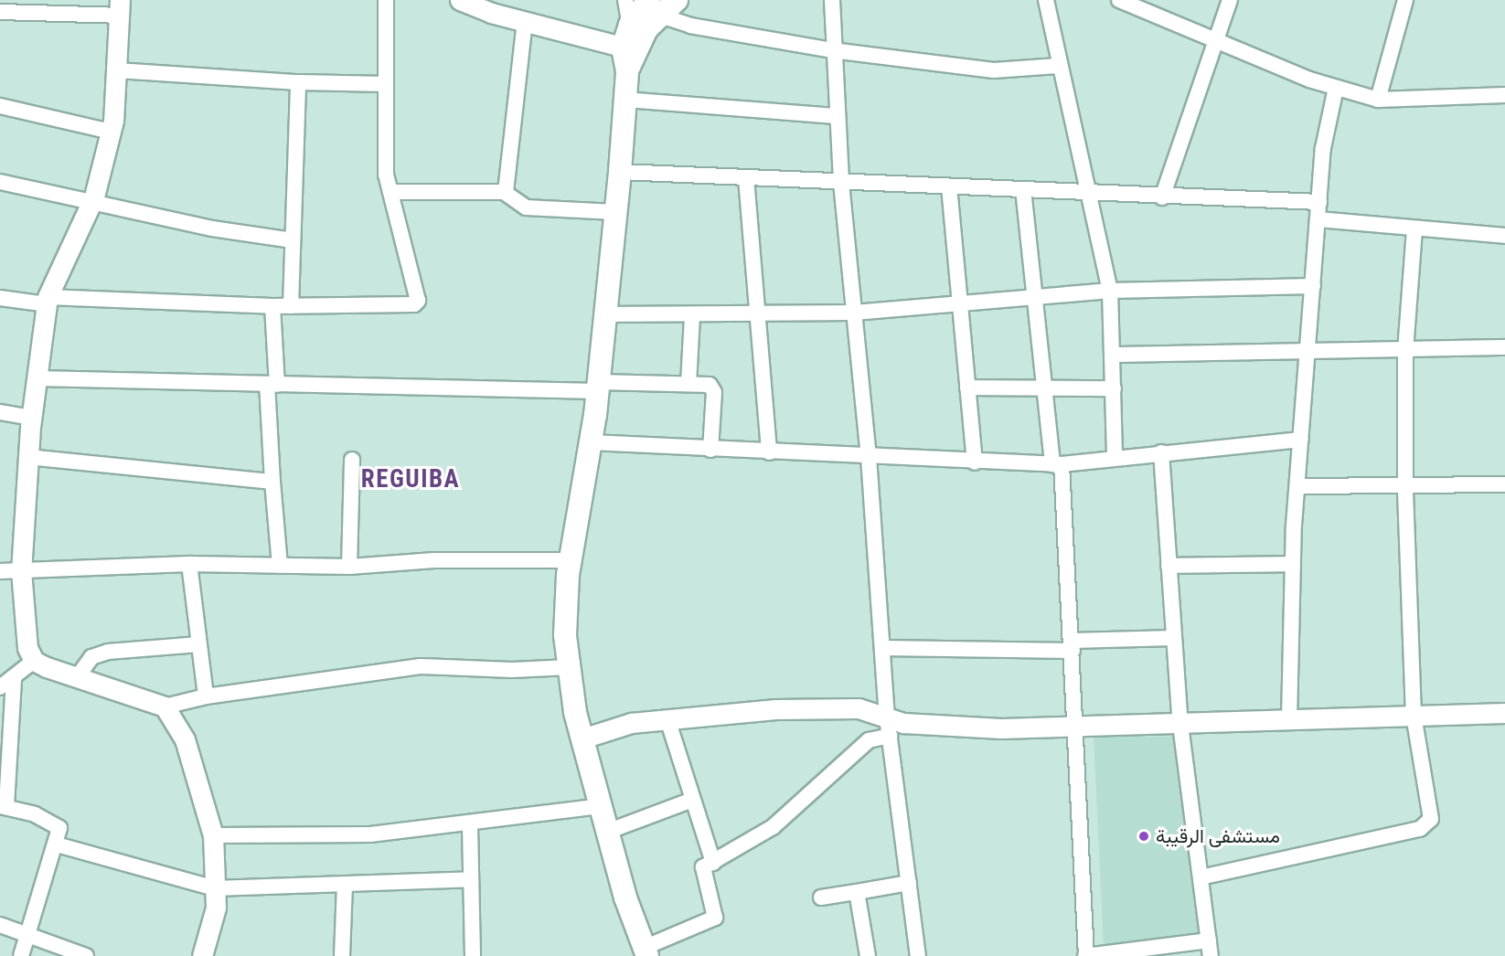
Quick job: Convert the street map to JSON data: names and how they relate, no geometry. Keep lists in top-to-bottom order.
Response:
{
  "districts": ["REGUIBA"],
  "places": ["مستشفى الرقيبة"]
}
